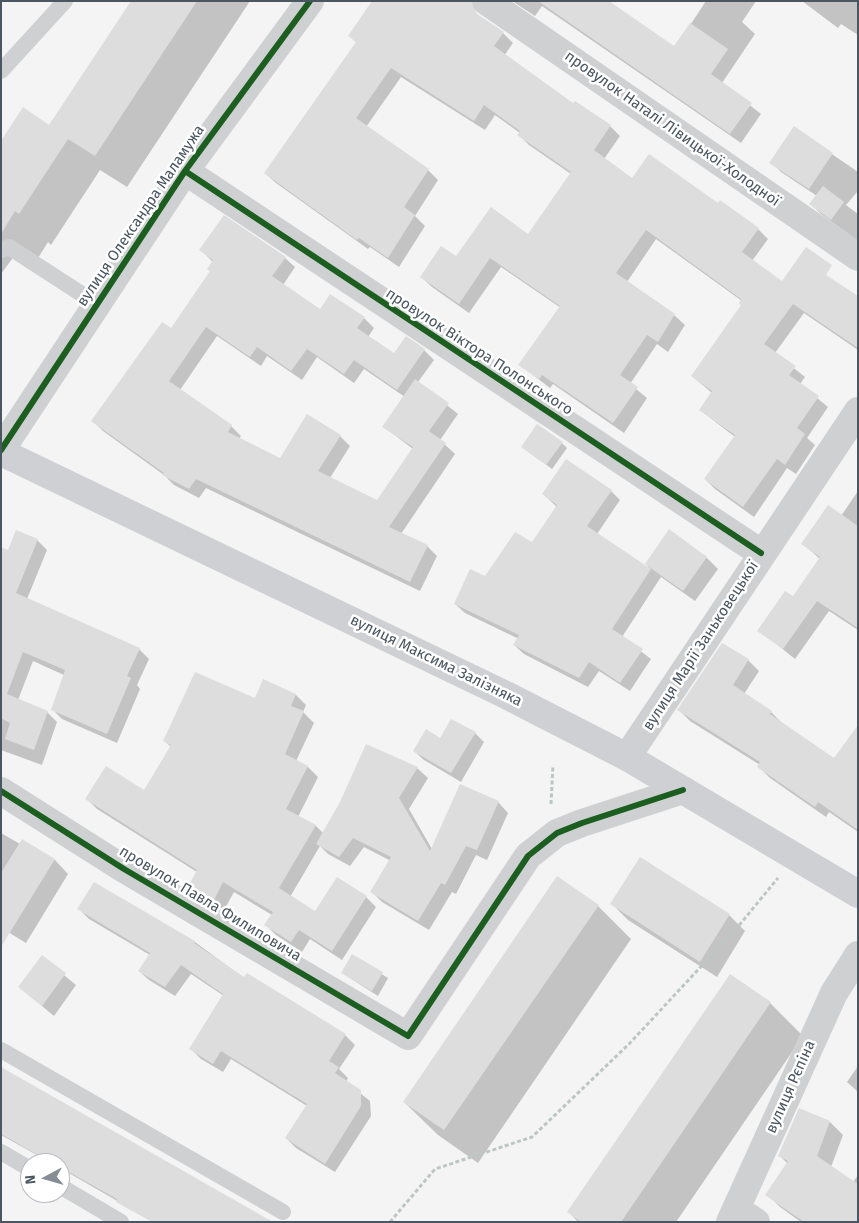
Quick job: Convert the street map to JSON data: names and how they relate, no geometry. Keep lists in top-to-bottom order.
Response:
{
  "streets": {
    "main road": ["вулиця Максима Залізняка"],
    "street": [
      "провулок Наталі Лівицької-Холодної",
      "вулиця Олександра Маламужа",
      "провулок Віктора Полонського",
      "вулиця Марії Заньковецької",
      "провулок Павла Филиповича",
      "вулиця Рєпіна"
    ]
  },
  "crossings": [
    ["вулиця Олександра Маламужа", "провулок Віктора Полонського"],
    ["вулиця Олександра Маламужа", "вулиця Максима Залізняка"],
    ["провулок Віктора Полонського", "вулиця Марії Заньковецької"],
    ["вулиця Марії Заньковецької", "вулиця Максима Залізняка"],
    ["вулиця Максима Залізняка", "провулок Павла Филиповича"]
  ],
  "north": "left"
}
